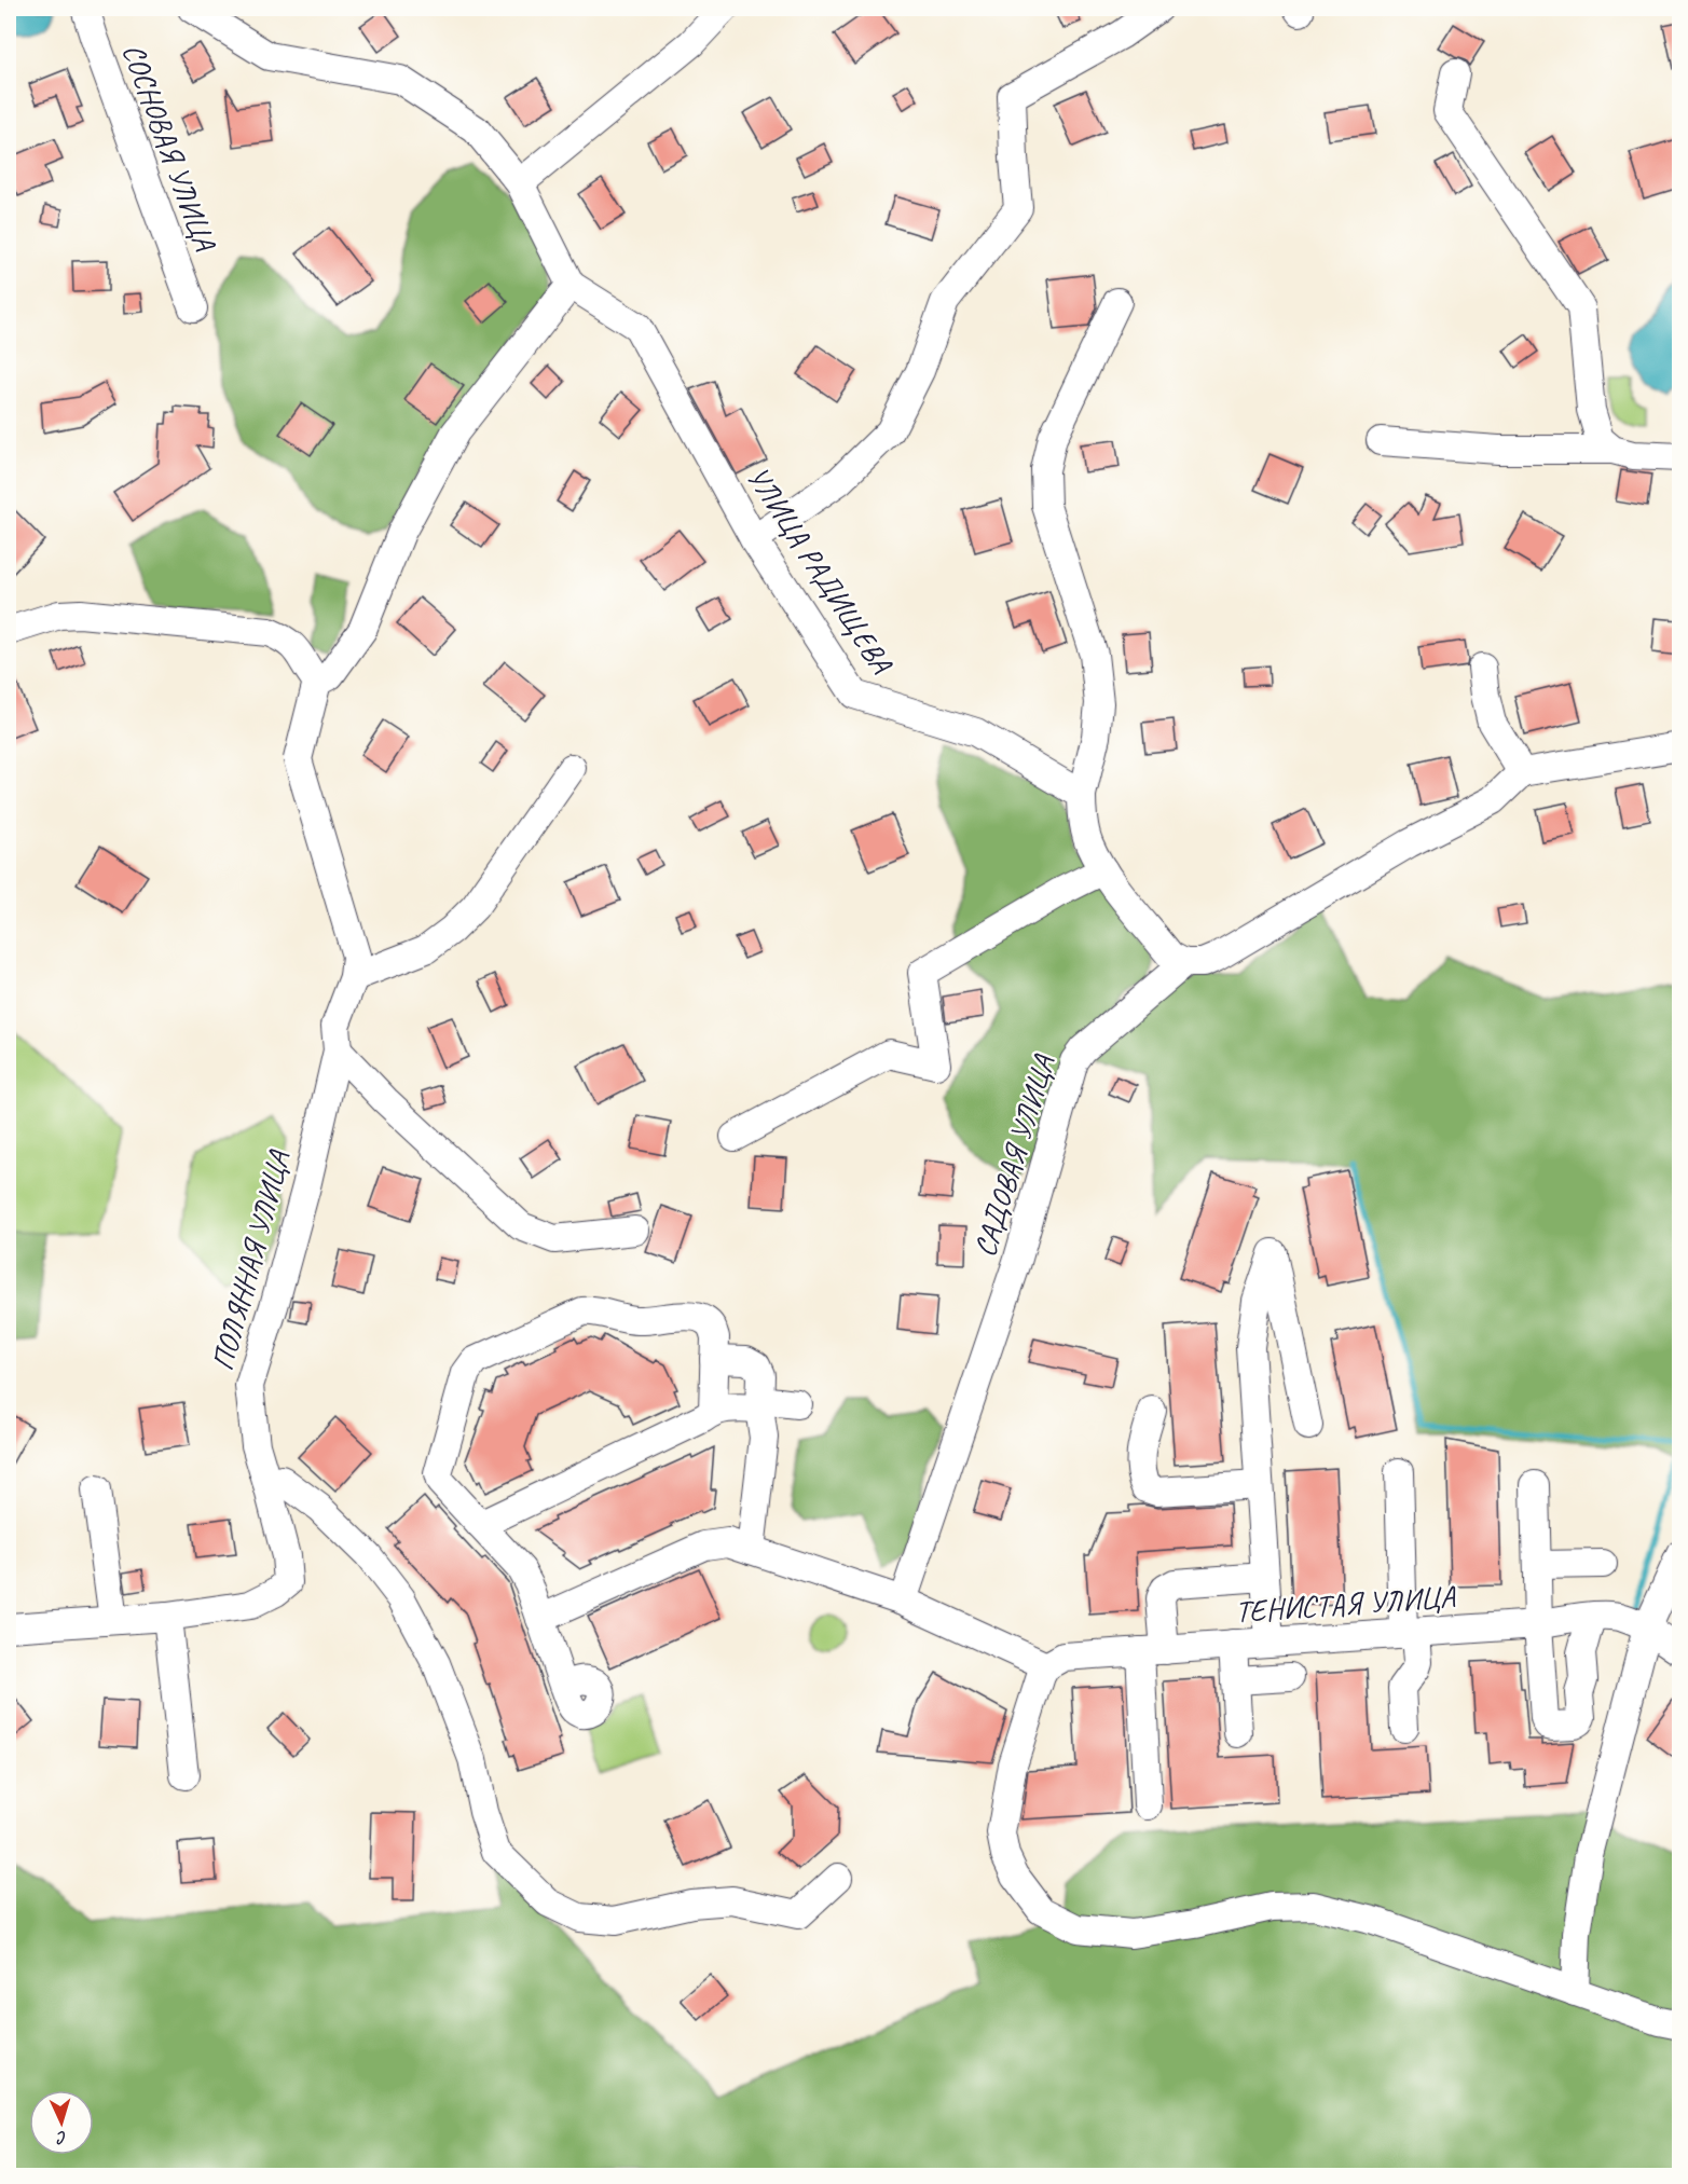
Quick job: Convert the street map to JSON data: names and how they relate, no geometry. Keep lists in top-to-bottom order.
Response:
{
  "streets": {
    "street": [
      "СОСНОВАЯ УЛИЦА",
      "УЛИЦА РАДИЩЕВА",
      "САДОВАЯ УЛИЦА",
      "ПОЛЯННАЯ УЛИЦА",
      "ТЕНИСТАЯ УЛИЦА"
    ]
  },
  "north": "bottom"
}
